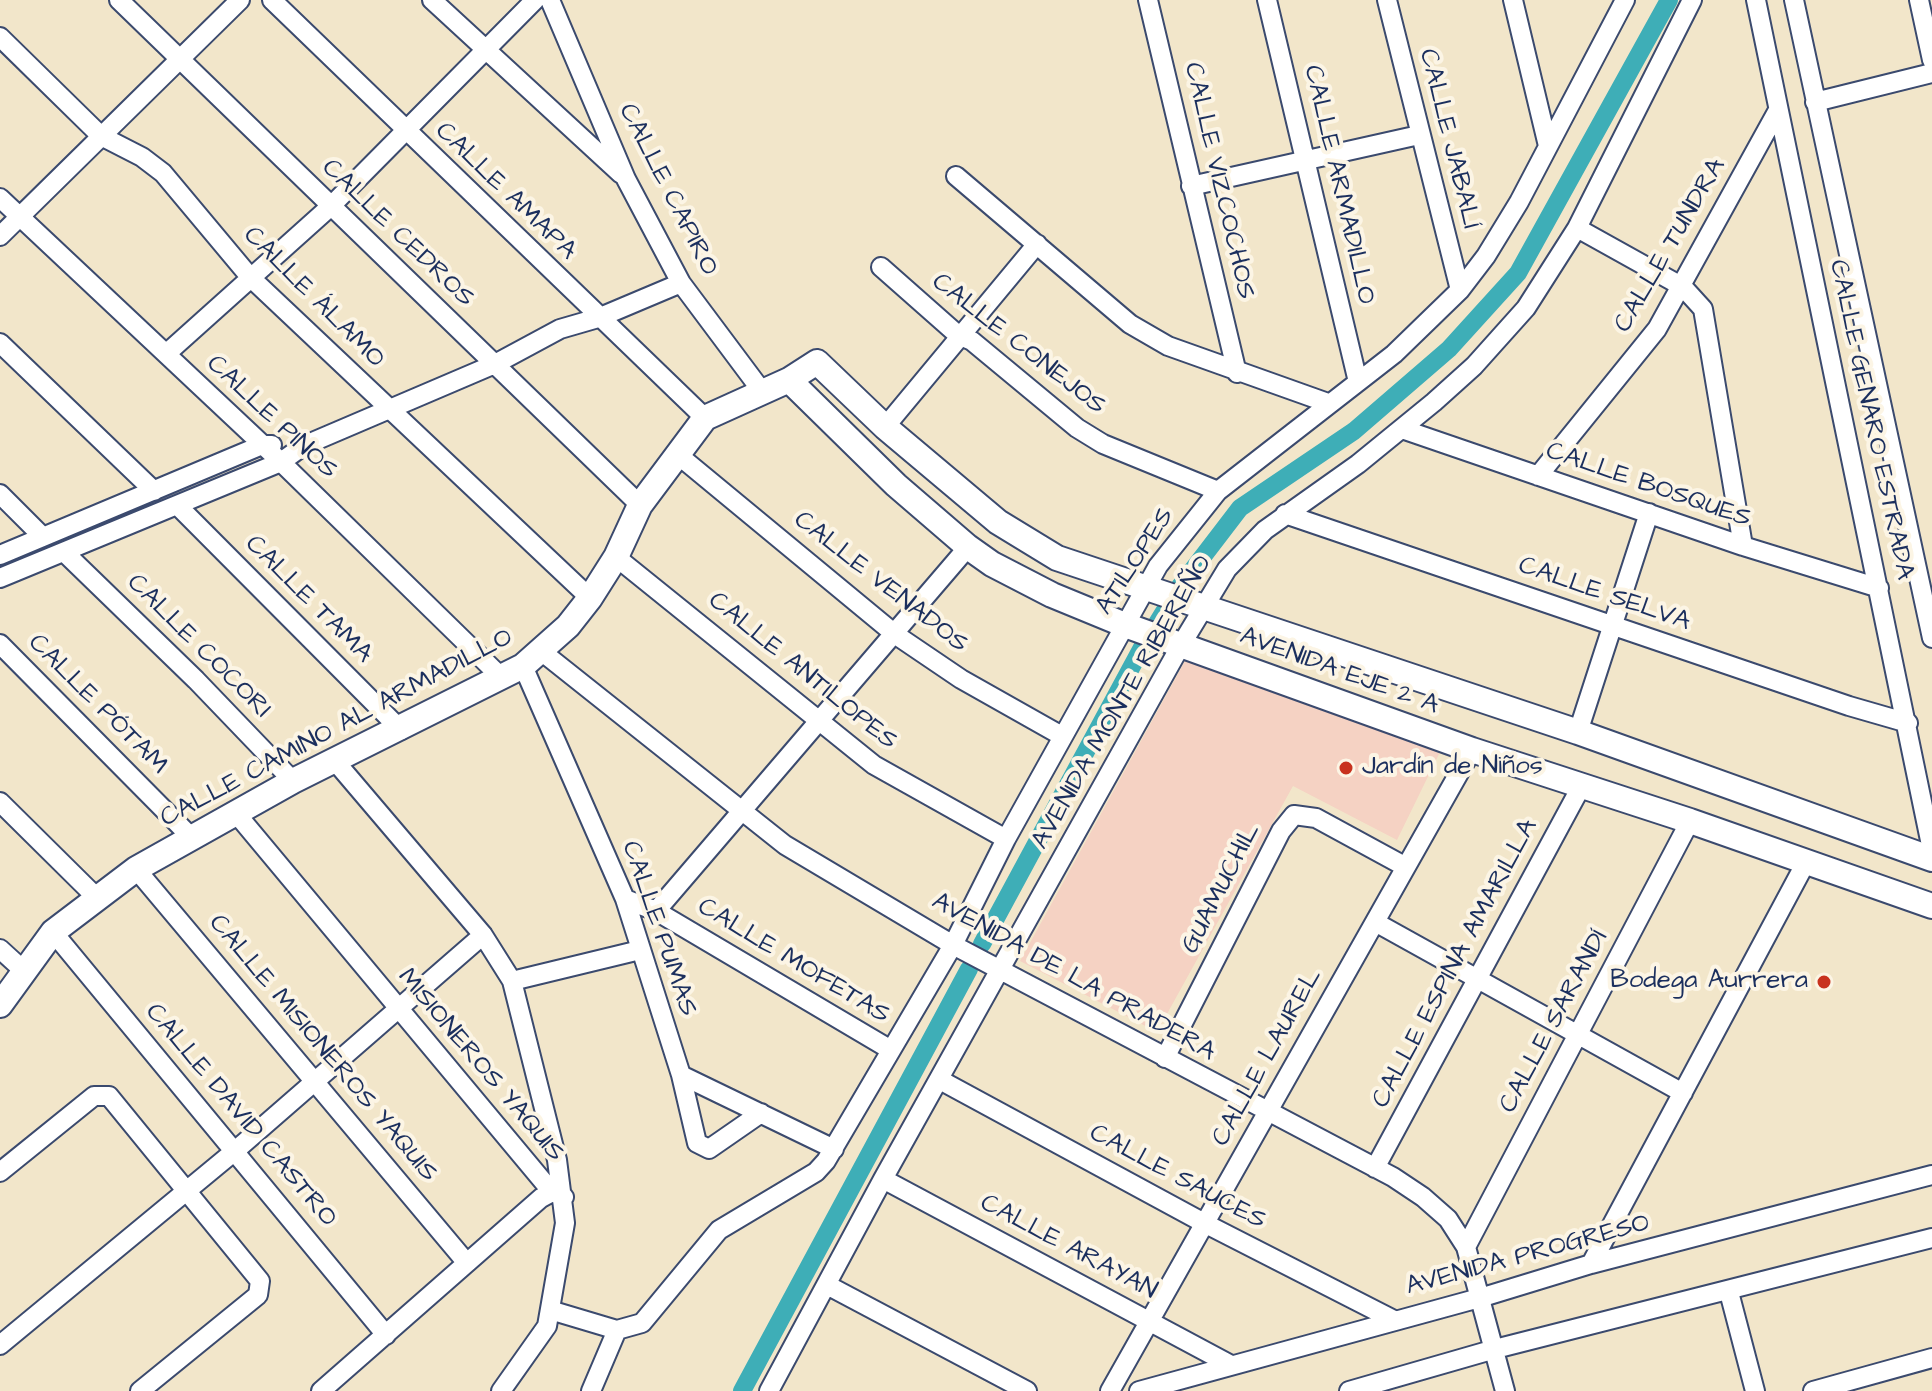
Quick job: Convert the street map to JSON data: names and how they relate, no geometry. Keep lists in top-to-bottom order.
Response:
{
  "streets": {
    "street": [
      "CALLE JABALÍ",
      "CALLE VIZCOCHOS",
      "CALLE ARMADILLO",
      "CALLE CAPIRO",
      "CALLE AMAPA",
      "CALLE CEDROS",
      "CALLE TUNDRA",
      "CALLE ÁLAMO",
      "CALLE CONEJOS",
      "CALLE PINOS",
      "CALLE GENARO ESTRADA",
      "CALLE BOSQUES",
      "ATILOPES",
      "CALLE VENADOS",
      "CALLE SELVA",
      "CALLE TAMA",
      "CALLE COCORI",
      "CALLE ANTILOPES",
      "AVENIDA EJE 2 A",
      "AVENIDA MONTE RIBEREÑO",
      "CALLE PÓTAM",
      "CALLE CAMINO AL ARMADILLO",
      "GUAMUCHIL",
      "CALLE PUMAS",
      "CALLE MOFETAS",
      "CALLE ESPINA AMARILLA",
      "AVENIDA DE LA PRADERA",
      "CALLE SARANDÍ",
      "CALLE MISIONEROS YAQUIS",
      "CALLE LAUREL",
      "MISIONEROS YAQUIS",
      "CALLE DAVID CASTRO",
      "CALLE SAUCES",
      "CALLE ARAYAN",
      "AVENIDA PROGRESO"
    ]
  },
  "crossings": [
    ["CALLE JABALÍ", "ATILOPES"],
    ["CALLE ARMADILLO", "ATILOPES"],
    ["CALLE CAPIRO", "CALLE CAMINO AL ARMADILLO"],
    ["CALLE AMAPA", "CALLE CAMINO AL ARMADILLO"],
    ["CALLE CEDROS", "CALLE CAMINO AL ARMADILLO"],
    ["CALLE TUNDRA", "CALLE GENARO ESTRADA"],
    ["CALLE TUNDRA", "CALLE BOSQUES"],
    ["CALLE ÁLAMO", "CALLE CAMINO AL ARMADILLO"],
    ["CALLE CONEJOS", "ATILOPES"],
    ["CALLE PINOS", "CALLE CAMINO AL ARMADILLO"],
    ["CALLE PINOS", "CALLE PUMAS"],
    ["CALLE PINOS", "AVENIDA DE LA PRADERA"],
    ["CALLE GENARO ESTRADA", "CALLE BOSQUES"],
    ["CALLE GENARO ESTRADA", "CALLE SELVA"],
    ["CALLE BOSQUES", "AVENIDA MONTE RIBEREÑO"],
    ["ATILOPES", "CALLE VENADOS"],
    ["ATILOPES", "CALLE ANTILOPES"],
    ["ATILOPES", "AVENIDA EJE 2 A"],
    ["ATILOPES", "CALLE MOFETAS"],
    ["ATILOPES", "AVENIDA DE LA PRADERA"],
    ["CALLE VENADOS", "CALLE CAMINO AL ARMADILLO"],
    ["CALLE SELVA", "AVENIDA MONTE RIBEREÑO"],
    ["CALLE TAMA", "CALLE CAMINO AL ARMADILLO"],
    ["CALLE COCORI", "CALLE CAMINO AL ARMADILLO"],
    ["CALLE ANTILOPES", "CALLE CAMINO AL ARMADILLO"],
    ["AVENIDA EJE 2 A", "AVENIDA MONTE RIBEREÑO"],
    ["AVENIDA EJE 2 A", "CALLE CAMINO AL ARMADILLO"],
    ["AVENIDA EJE 2 A", "CALLE ESPINA AMARILLA"],
    ["AVENIDA EJE 2 A", "CALLE SARANDÍ"],
    ["AVENIDA EJE 2 A", "CALLE LAUREL"],
    ["AVENIDA MONTE RIBEREÑO", "AVENIDA DE LA PRADERA"],
    ["AVENIDA MONTE RIBEREÑO", "CALLE SAUCES"],
    ["AVENIDA MONTE RIBEREÑO", "CALLE ARAYAN"],
    ["CALLE PÓTAM", "CALLE CAMINO AL ARMADILLO"],
    ["CALLE CAMINO AL ARMADILLO", "CALLE PUMAS"],
    ["CALLE CAMINO AL ARMADILLO", "AVENIDA DE LA PRADERA"],
    ["CALLE CAMINO AL ARMADILLO", "CALLE MISIONEROS YAQUIS"],
    ["CALLE CAMINO AL ARMADILLO", "MISIONEROS YAQUIS"],
    ["CALLE CAMINO AL ARMADILLO", "CALLE DAVID CASTRO"],
    ["GUAMUCHIL", "AVENIDA DE LA PRADERA"],
    ["GUAMUCHIL", "CALLE LAUREL"],
    ["CALLE PUMAS", "CALLE MOFETAS"],
    ["CALLE PUMAS", "AVENIDA DE LA PRADERA"],
    ["CALLE ESPINA AMARILLA", "AVENIDA DE LA PRADERA"],
    ["AVENIDA DE LA PRADERA", "CALLE SARANDÍ"],
    ["AVENIDA DE LA PRADERA", "CALLE LAUREL"],
    ["AVENIDA DE LA PRADERA", "AVENIDA PROGRESO"],
    ["CALLE MISIONEROS YAQUIS", "MISIONEROS YAQUIS"],
    ["CALLE LAUREL", "CALLE SAUCES"],
    ["CALLE LAUREL", "CALLE ARAYAN"],
    ["MISIONEROS YAQUIS", "CALLE DAVID CASTRO"],
    ["CALLE SAUCES", "AVENIDA PROGRESO"],
    ["CALLE ARAYAN", "AVENIDA PROGRESO"]
  ],
  "places": ["Jardín de Niños", "Bodega Aurrera"]
}
